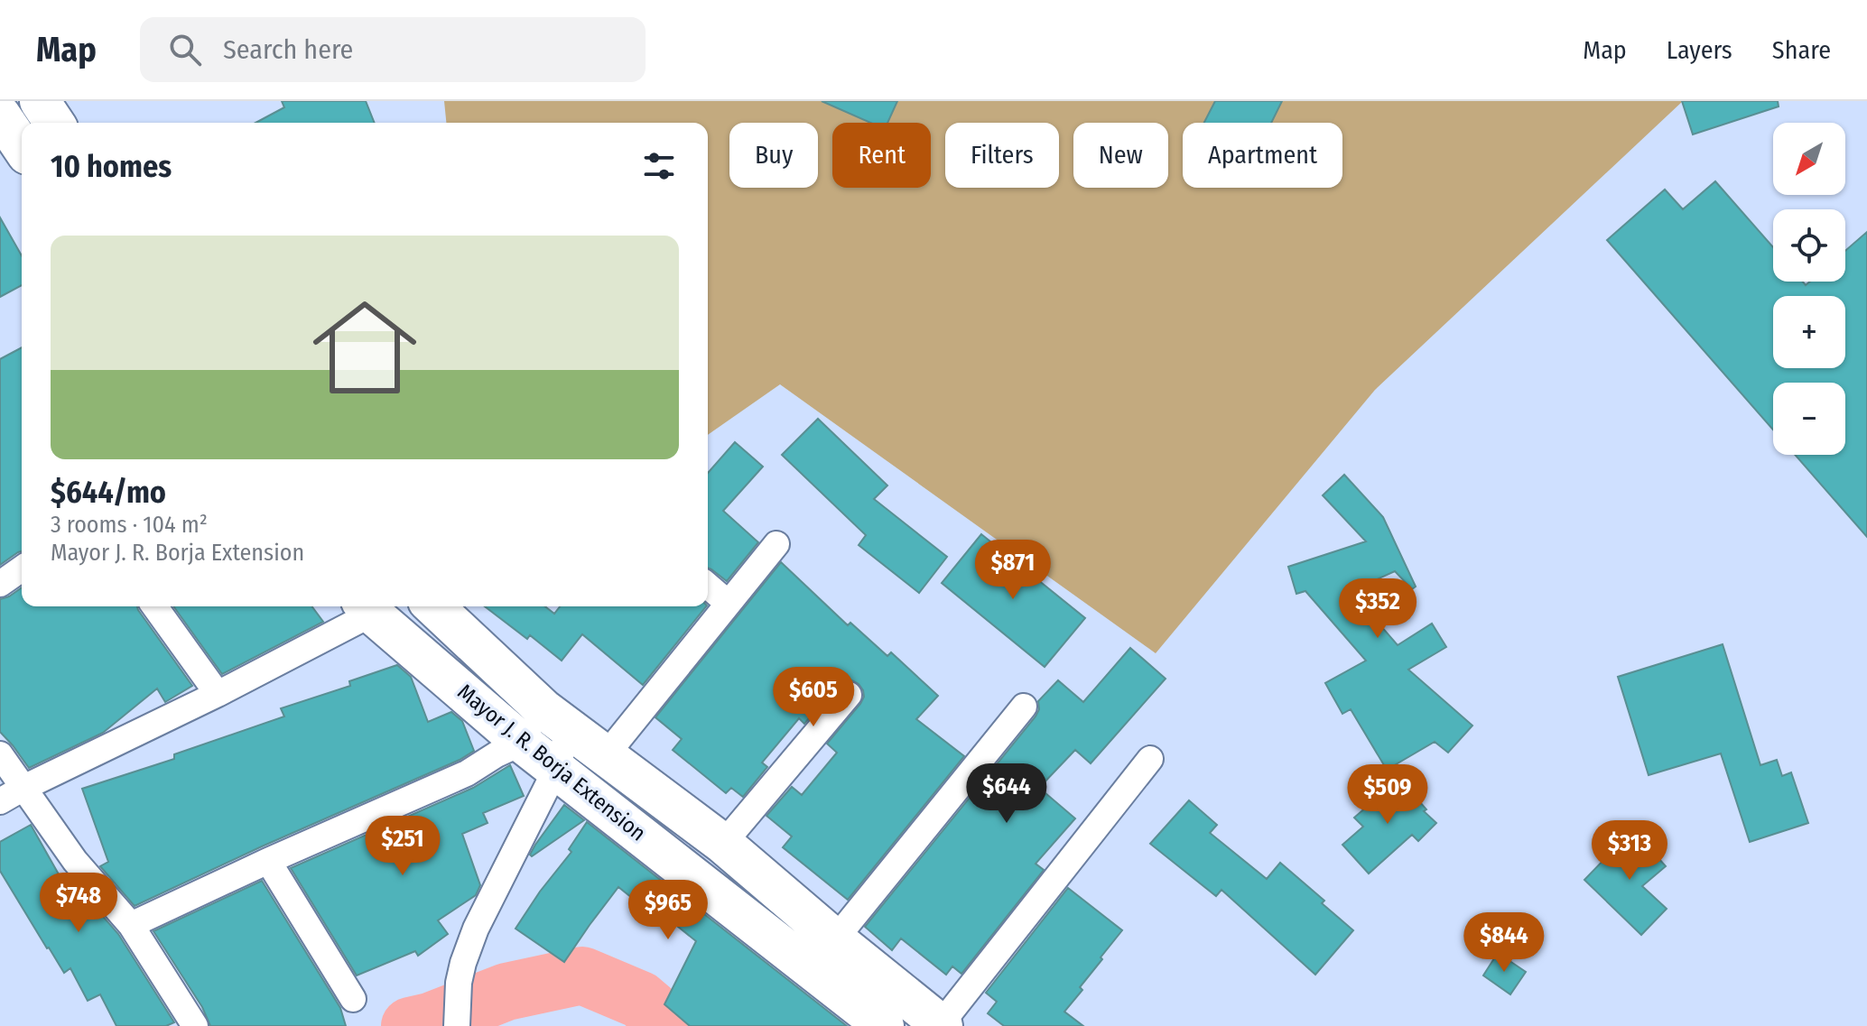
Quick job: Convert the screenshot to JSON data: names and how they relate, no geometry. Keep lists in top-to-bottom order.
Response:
{
  "streets": {
    "main road": ["Mayor J. R. Borja Extension"]
  },
  "north": "bottom left",
  "page": {
    "header": "Map",
    "search": "Search here",
    "nav": ["Map", "Layers", "Share"],
    "map_buttons": ["+", "−"],
    "chip": [
      "Buy",
      "Rent",
      "Filters",
      "New",
      "Apartment"
    ],
    "heading": "10 homes",
    "list": [
      {
        "name": "$644/mo",
        "note": "3 rooms · 104 m² · Mayor J. R. Borja Extension"
      }
    ],
    "price": [
      "$871",
      "$352",
      "$605",
      "$644",
      "$509",
      "$251",
      "$313",
      "$748",
      "$965",
      "$844"
    ]
  }
}
